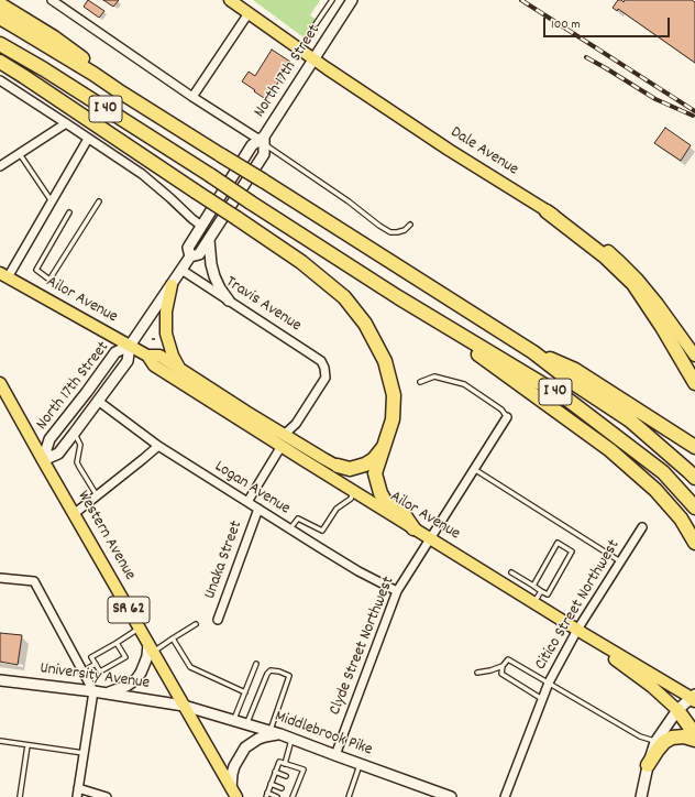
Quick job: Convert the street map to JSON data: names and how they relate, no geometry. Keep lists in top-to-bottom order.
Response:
{
  "streets": {
    "highway": ["I 40"],
    "main road": [
      "North 17th Street",
      "Dale Avenue",
      "Ailor Avenue",
      "Western Avenue",
      "SR 62",
      "University Avenue",
      "Middlebrook Pike"
    ],
    "street": [
      "Travis Avenue",
      "Logan Avenue",
      "Unaka Street",
      "Citico Street Northwest",
      "Clyde Street Northwest"
    ]
  },
  "crossings": [
    ["North 17th Street", "Dale Avenue"],
    ["North 17th Street", "Ailor Avenue"],
    ["North 17th Street", "Travis Avenue"],
    ["North 17th Street", "Logan Avenue"],
    ["North 17th Street", "Western Avenue"],
    ["Ailor Avenue", "Travis Avenue"],
    ["Ailor Avenue", "Unaka Street"],
    ["Ailor Avenue", "Citico Street Northwest"],
    ["Ailor Avenue", "Clyde Street Northwest"],
    ["Logan Avenue", "Unaka Street"],
    ["Logan Avenue", "Clyde Street Northwest"],
    ["Western Avenue", "University Avenue"],
    ["Western Avenue", "Middlebrook Pike"],
    ["Clyde Street Northwest", "Middlebrook Pike"],
    ["University Avenue", "Middlebrook Pike"]
  ],
  "scale_bar": "100 m"
}
